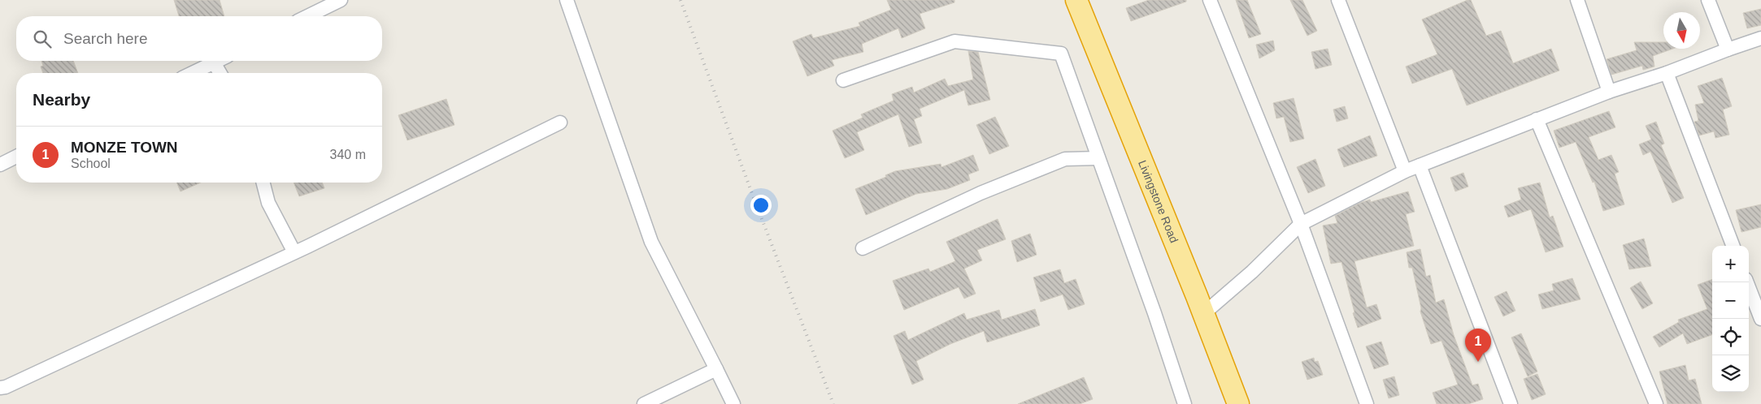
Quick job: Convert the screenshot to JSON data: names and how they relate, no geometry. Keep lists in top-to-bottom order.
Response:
{
  "streets": {
    "highway": ["Livingstone Road"]
  },
  "north": "bottom",
  "page": {
    "search": "Search here",
    "heading": "Nearby",
    "list": [
      {
        "mark": "1",
        "name": "MONZE TOWN",
        "note": "School",
        "value": "340 m"
      }
    ],
    "map_buttons": ["+", "−"],
    "pins": "1"
  }
}
